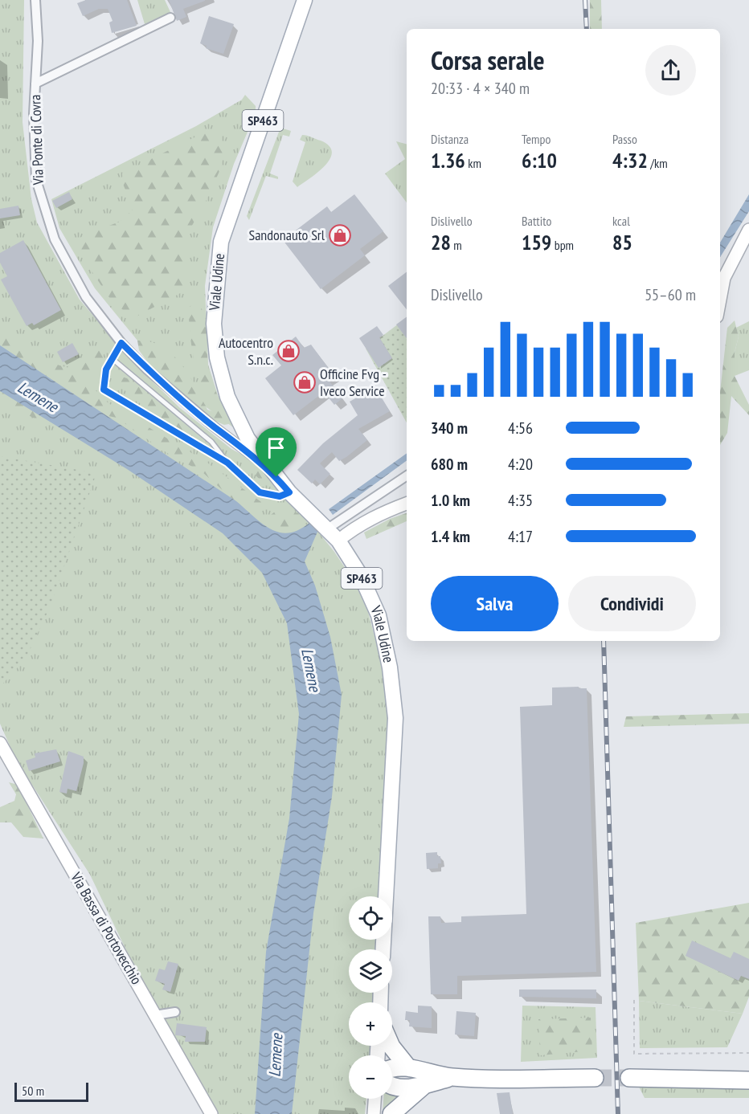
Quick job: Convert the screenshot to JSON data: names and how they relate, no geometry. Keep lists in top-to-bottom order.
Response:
{
  "streets": {
    "main road": ["SP463", "Viale Udine"],
    "street": ["Via Ponte di Covra", "Via Bassa di Portovecchio"]
  },
  "crossings": [
    ["Via Ponte di Covra", "Viale Udine"]
  ],
  "water": ["Lemene"],
  "places": {
    "shop": ["Sandonauto Srl", "Autocentro S.n.c.", "Officine Fvg - Iveco Service"]
  },
  "scale_bar": "50 m",
  "page": {
    "heading": ["Corsa serale", "20:33 · 4 × 340 m"],
    "stats": [
      ["Distanza", "1.36 km"],
      ["Tempo", "6:10"],
      ["Passo", "4:32 /km"],
      ["Dislivello", "28 m"],
      ["Battito", "159 bpm"],
      ["kcal", "85"]
    ],
    "chart": ["Dislivello", "55–60 m"],
    "list": [
      {
        "name": "340 m",
        "note": "4:56"
      },
      {
        "name": "680 m",
        "note": "4:20"
      },
      {
        "name": "1.0 km",
        "note": "4:35"
      },
      {
        "name": "1.4 km",
        "note": "4:17"
      }
    ],
    "buttons": ["Salva", "Condividi"],
    "map_buttons": ["+", "−"],
    "scale": "50 m"
  }
}
